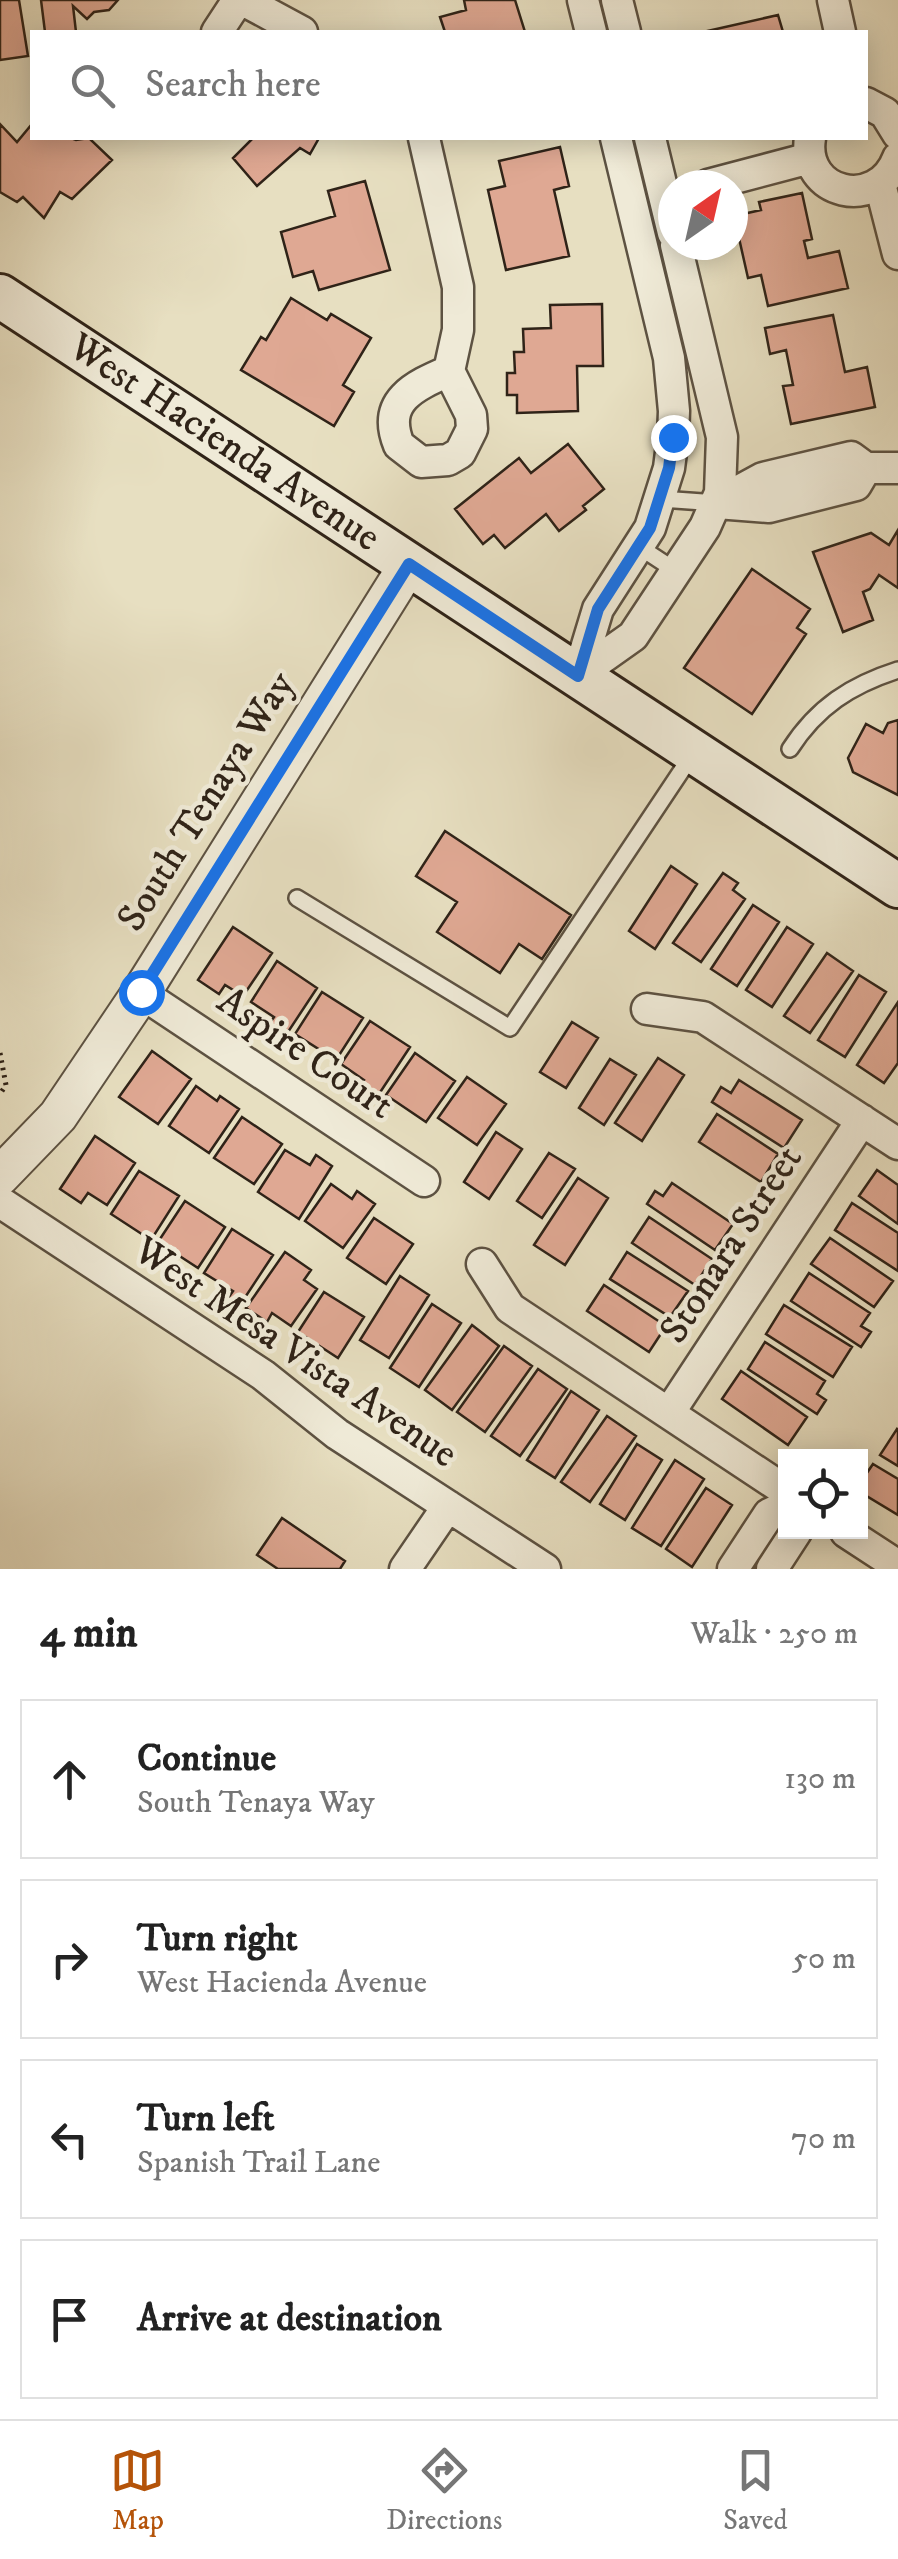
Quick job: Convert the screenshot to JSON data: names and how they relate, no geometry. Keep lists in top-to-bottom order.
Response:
{
  "streets": {
    "main road": ["West Hacienda Avenue"],
    "street": [
      "South Tenaya Way",
      "Aspire Court",
      "Stonara Street",
      "West Mesa Vista Avenue"
    ]
  },
  "crossings": [
    ["West Hacienda Avenue", "South Tenaya Way"],
    ["South Tenaya Way", "Aspire Court"]
  ],
  "north": "top right",
  "page": {
    "search": "Search here",
    "heading": ["4 min", "Walk · 250 m"],
    "list": [
      ["Continue", "South Tenaya Way", "130 m"],
      ["Turn right", "West Hacienda Avenue", "50 m"],
      ["Turn left", "Spanish Trail Lane", "70 m"],
      "Arrive at destination"
    ],
    "nav": ["Map", "Directions", "Saved"]
  }
}
